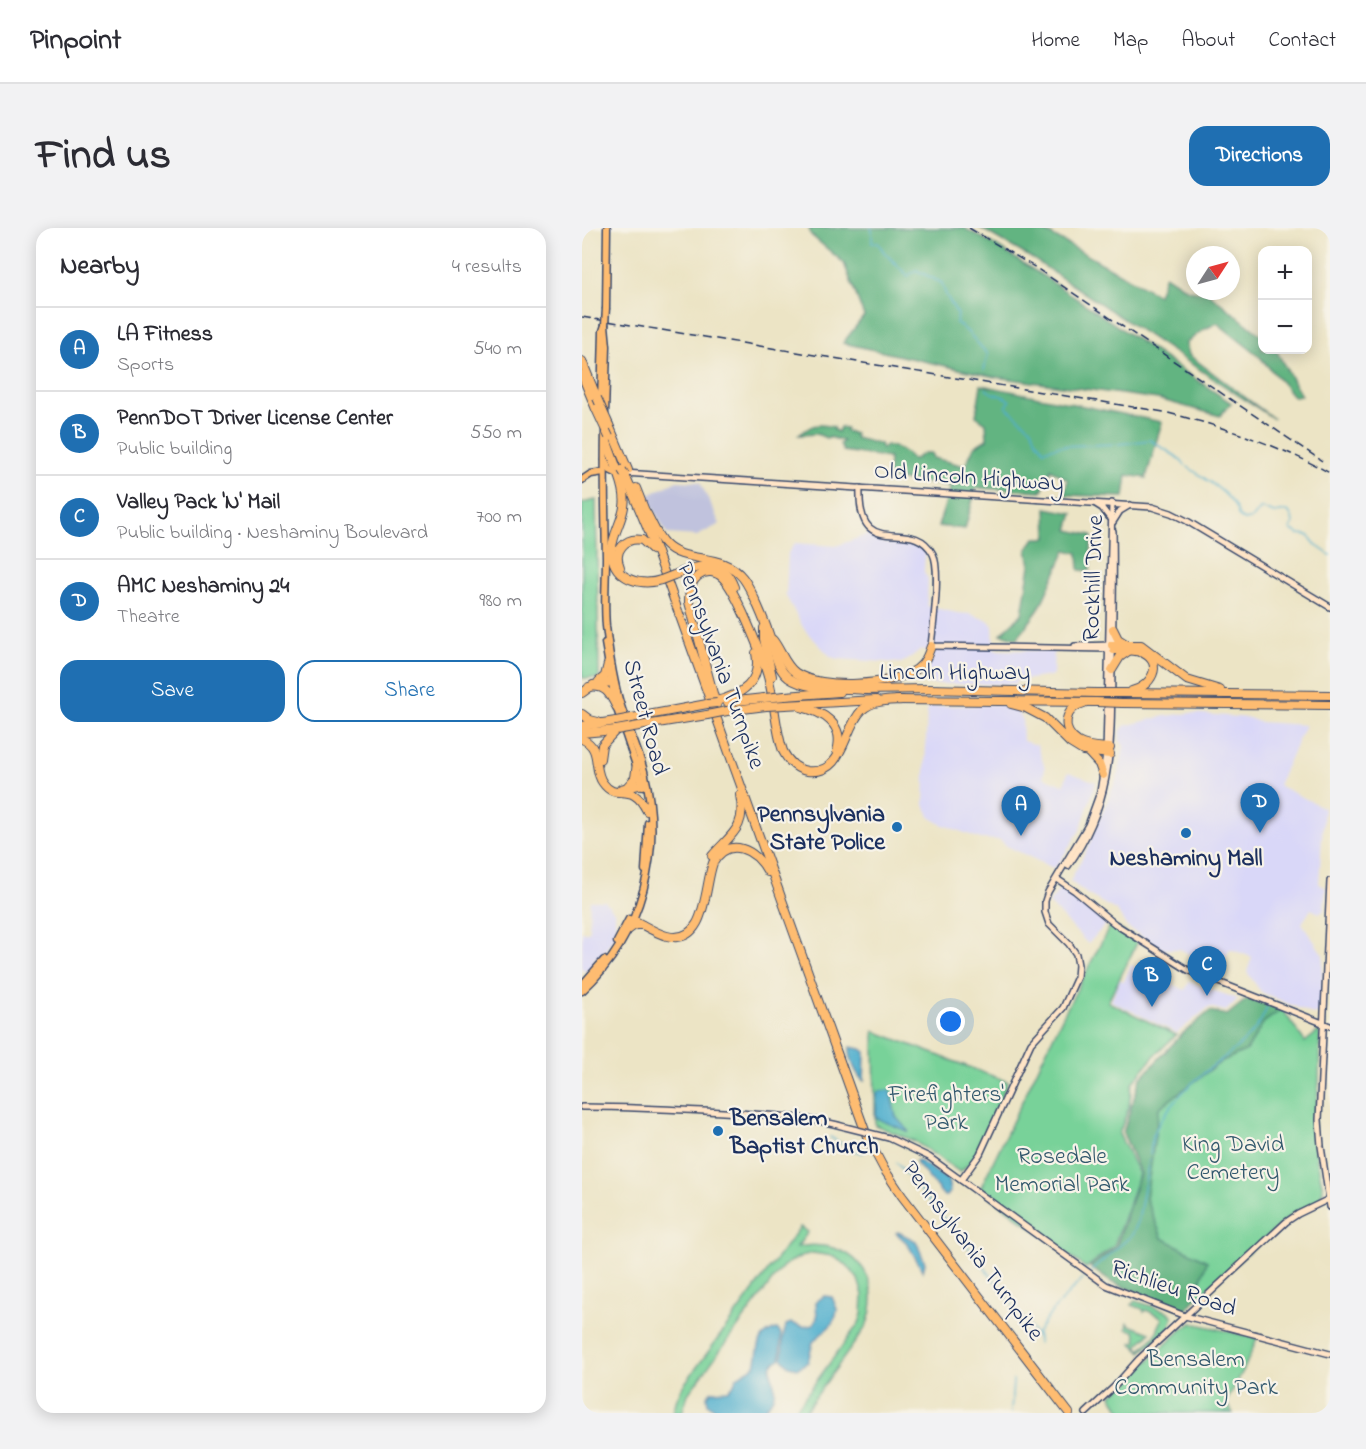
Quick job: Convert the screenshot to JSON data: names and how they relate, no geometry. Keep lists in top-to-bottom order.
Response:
{
  "streets": {
    "highway": ["Pennsylvania Turnpike", "Lincoln Highway"],
    "main road": [
      "Old Lincoln Highway",
      "Rockhill Drive",
      "Street Road",
      "Richlieu Road"
    ]
  },
  "crossings": [
    ["Old Lincoln Highway", "Rockhill Drive"],
    ["Old Lincoln Highway", "Pennsylvania Turnpike"],
    ["Old Lincoln Highway", "Street Road"],
    ["Rockhill Drive", "Richlieu Road"],
    ["Pennsylvania Turnpike", "Lincoln Highway"]
  ],
  "parks": [
    "Firefighters' Park",
    "King David Cemetery",
    "Rosedale Memorial Park",
    "Bensalem Community Park"
  ],
  "places": ["Pennsylvania State Police", "Neshaminy Mall", "Bensalem Baptist Church"],
  "north": "top right",
  "page": {
    "header": "Pinpoint",
    "nav": [
      "Home",
      "Map",
      "About",
      "Contact"
    ],
    "title": "Find us",
    "buttons": [
      "Directions",
      ["Save", "Share"]
    ],
    "heading": ["Nearby", "4 results"],
    "map_buttons": ["+", "−"],
    "list": [
      {
        "mark": "A",
        "name": "LA Fitness",
        "note": "Sports",
        "value": "540 m"
      },
      {
        "mark": "B",
        "name": "PennDOT Driver License Center",
        "note": "Public building",
        "value": "550 m"
      },
      {
        "mark": "C",
        "name": "Valley Pack 'N' Mail",
        "note": "Public building · Neshaminy Boulevard",
        "value": "700 m"
      },
      {
        "mark": "D",
        "name": "AMC Neshaminy 24",
        "note": "Theatre",
        "value": "980 m"
      }
    ],
    "pins": [
      "D",
      "A",
      "C",
      "B"
    ]
  }
}
